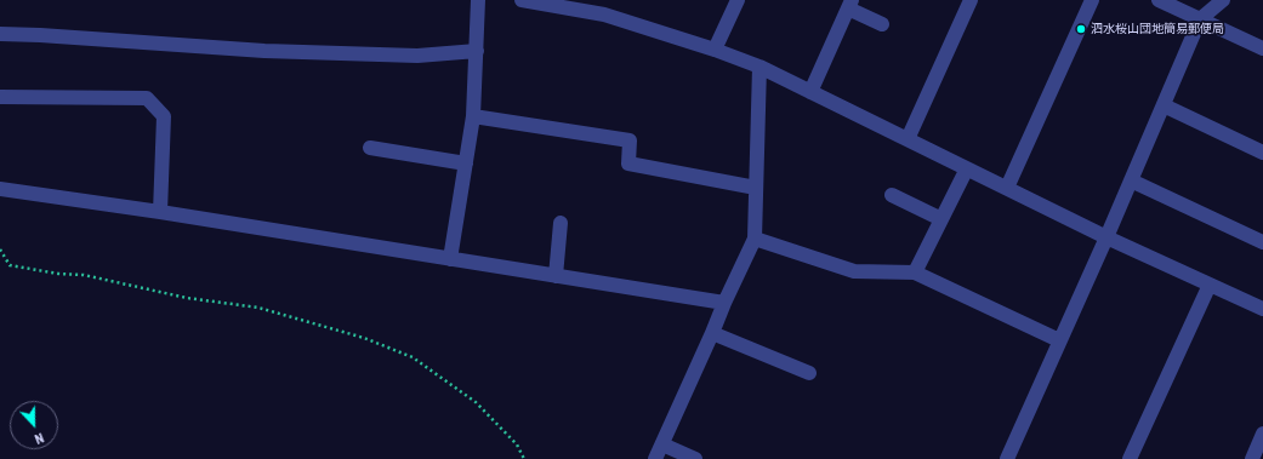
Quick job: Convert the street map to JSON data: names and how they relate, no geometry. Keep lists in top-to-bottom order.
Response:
{
  "places": ["泗水桜山団地簡易郵便局"],
  "north": "bottom"
}
